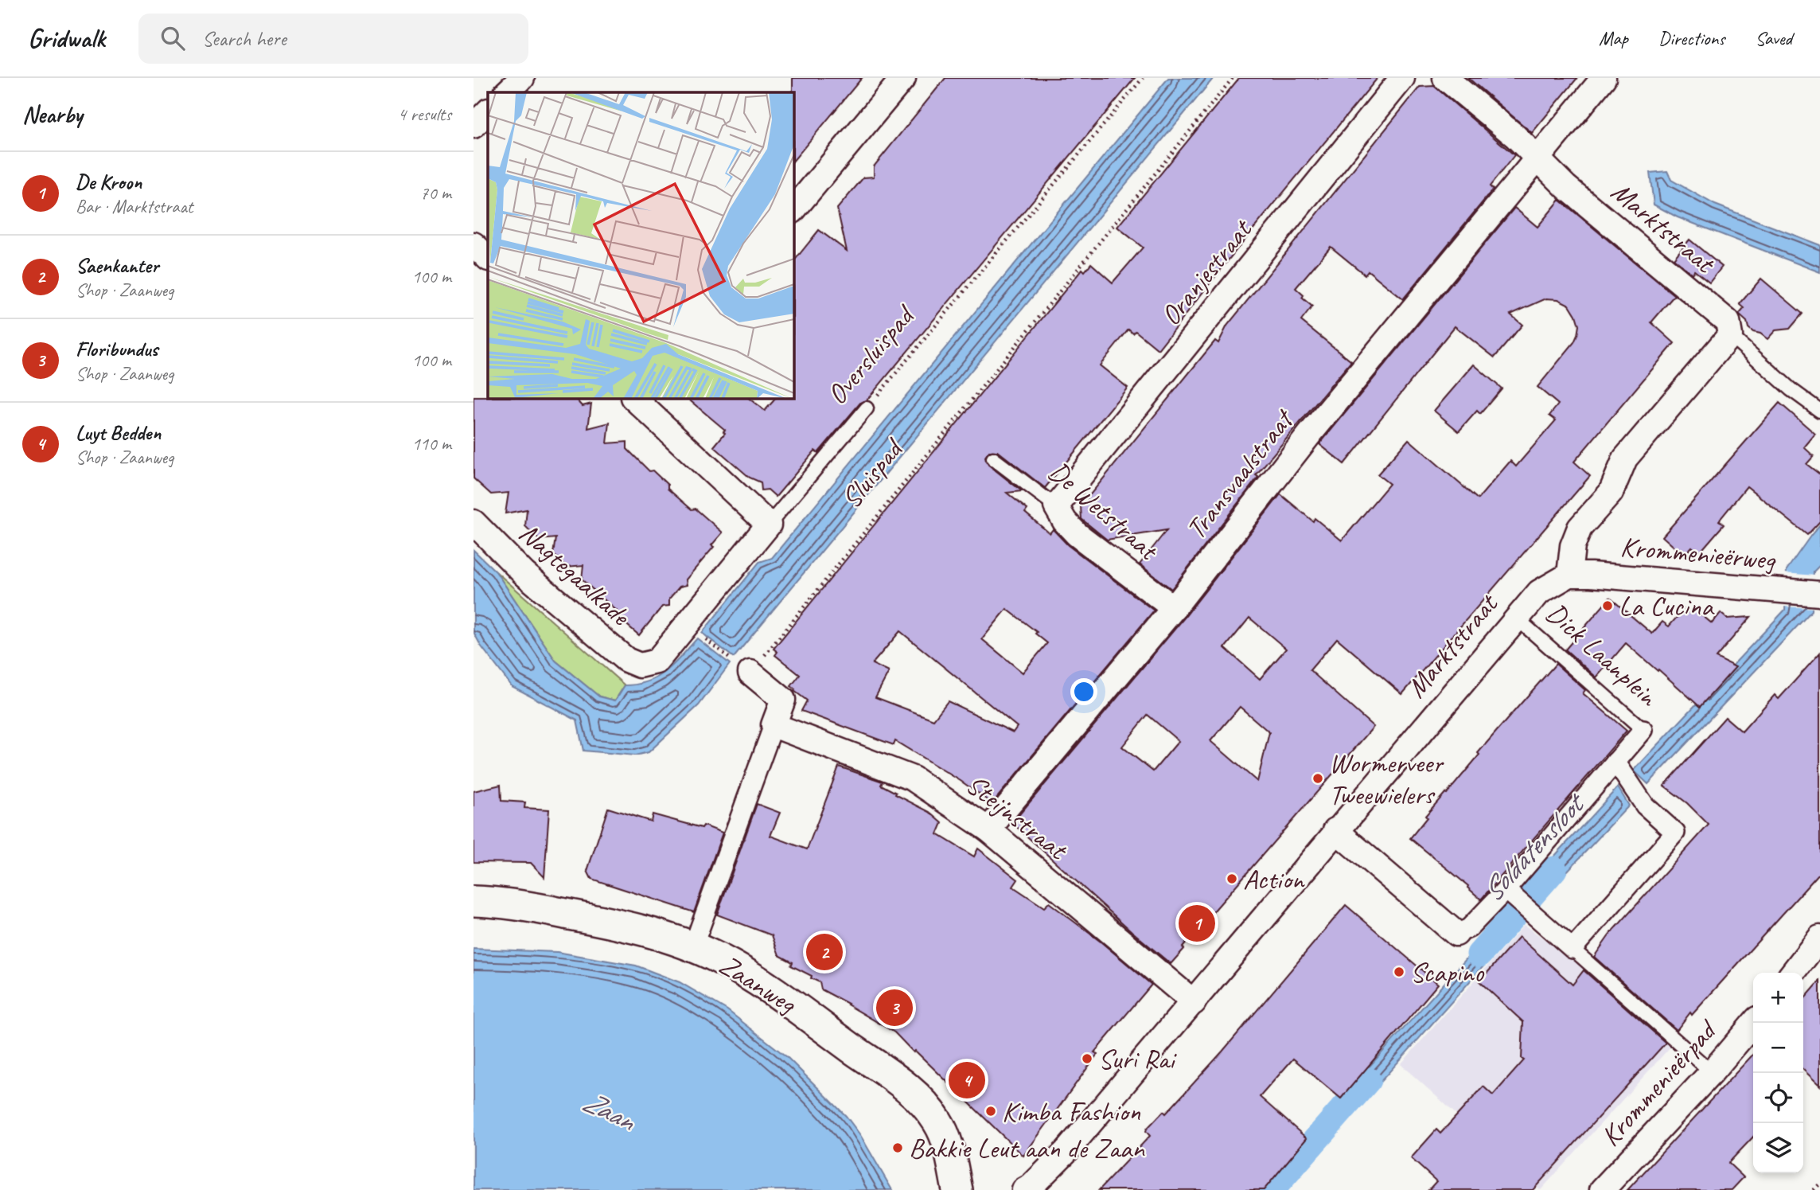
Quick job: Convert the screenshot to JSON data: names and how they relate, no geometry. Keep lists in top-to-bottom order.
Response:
{
  "streets": {
    "street": [
      "Marktstraat",
      "Oranjestraat",
      "Oversluispad",
      "Transvaalstraat",
      "De Wetstraat",
      "Krommenieërweg",
      "Nagtegaalkade",
      "Dick Laanplein",
      "Steijnstraat",
      "Zaanweg",
      "Krommenieërpad"
    ],
    "path": ["Sluispad"]
  },
  "crossings": [
    ["Marktstraat", "Transvaalstraat"],
    ["Marktstraat", "Krommenieërweg"],
    ["Marktstraat", "Dick Laanplein"],
    ["Marktstraat", "Steijnstraat"],
    ["Oranjestraat", "De Wetstraat"],
    ["Oversluispad", "Nagtegaalkade"],
    ["Transvaalstraat", "De Wetstraat"],
    ["Transvaalstraat", "Steijnstraat"]
  ],
  "water": ["Soldatensloot", "Zaan"],
  "places": [
    "La Cucina",
    "Wormerveer Tweewielers",
    "Action",
    "Scapino",
    "Suri Rai",
    "Kimba Fashion",
    "Bakkie Leut aan de Zaan"
  ],
  "page": {
    "header": "Gridwalk",
    "search": "Search here",
    "nav": ["Map", "Directions", "Saved"],
    "heading": ["Nearby", "4 results"],
    "list": [
      {
        "mark": "1",
        "name": "De Kroon",
        "note": "Bar · Marktstraat",
        "value": "70 m"
      },
      {
        "mark": "2",
        "name": "Saenkanter",
        "note": "Shop · Zaanweg",
        "value": "100 m"
      },
      {
        "mark": "3",
        "name": "Floribundus",
        "note": "Shop · Zaanweg",
        "value": "100 m"
      },
      {
        "mark": "4",
        "name": "Luyt Bedden",
        "note": "Shop · Zaanweg",
        "value": "110 m"
      }
    ],
    "pins": [
      "1",
      "2",
      "3",
      "4"
    ],
    "map_buttons": ["+", "−"]
  }
}
